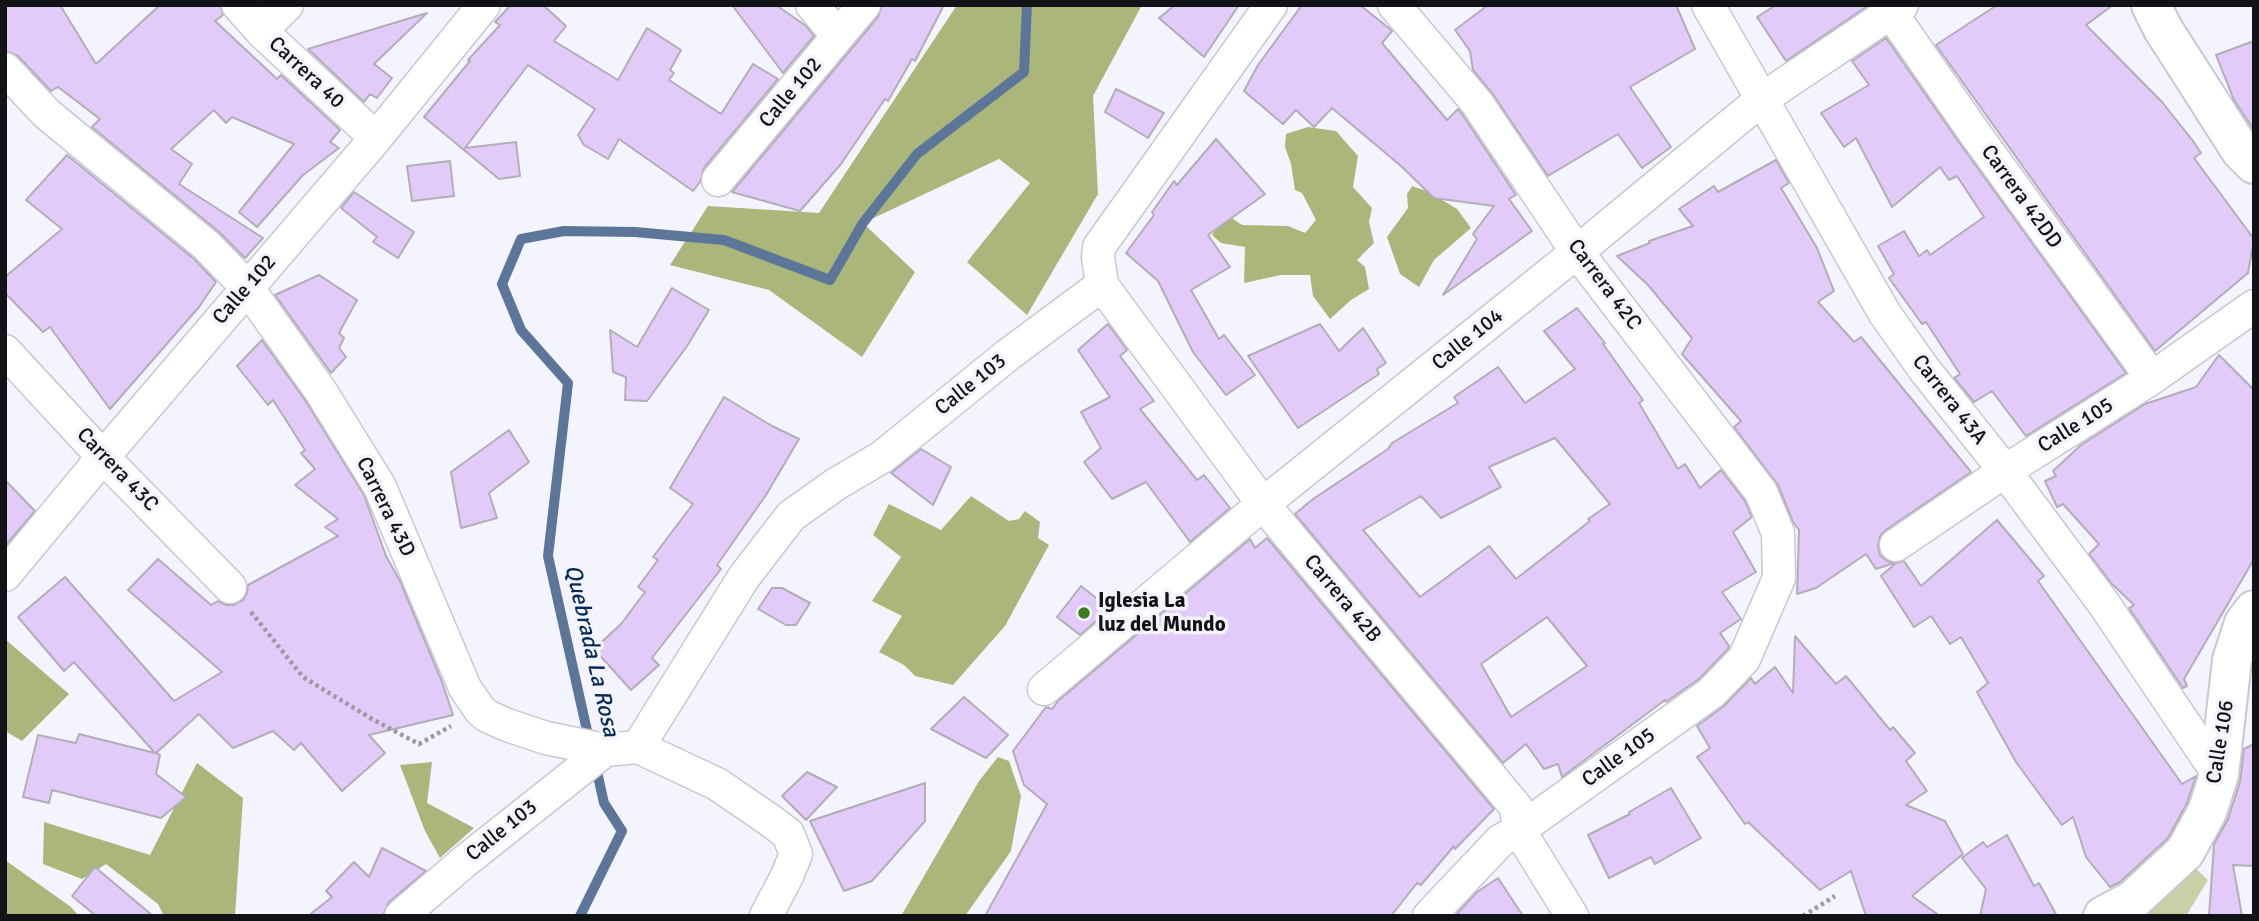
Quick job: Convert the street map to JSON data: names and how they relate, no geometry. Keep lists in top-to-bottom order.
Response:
{
  "streets": {
    "street": [
      "Carrera 40",
      "Calle 102",
      "Carrera 42DD",
      "Carrera 42C",
      "Calle 104",
      "Calle 103",
      "Carrera 43A",
      "Calle 105",
      "Carrera 43C",
      "Carrera 43D",
      "Carrera 42B",
      "Calle 106"
    ]
  },
  "crossings": [
    ["Carrera 40", "Calle 102"],
    ["Calle 102", "Carrera 43C"],
    ["Calle 102", "Carrera 43D"],
    ["Carrera 42DD", "Calle 104"],
    ["Carrera 42DD", "Calle 105"],
    ["Carrera 42C", "Calle 104"],
    ["Carrera 42C", "Calle 105"],
    ["Calle 104", "Carrera 43A"],
    ["Calle 104", "Carrera 42B"],
    ["Calle 103", "Carrera 42B"],
    ["Carrera 43A", "Calle 105"],
    ["Carrera 43A", "Calle 106"],
    ["Calle 105", "Carrera 42B"]
  ],
  "water": ["Quebrada La Rosa"],
  "places": ["Iglesia La luz del Mundo"]
}
